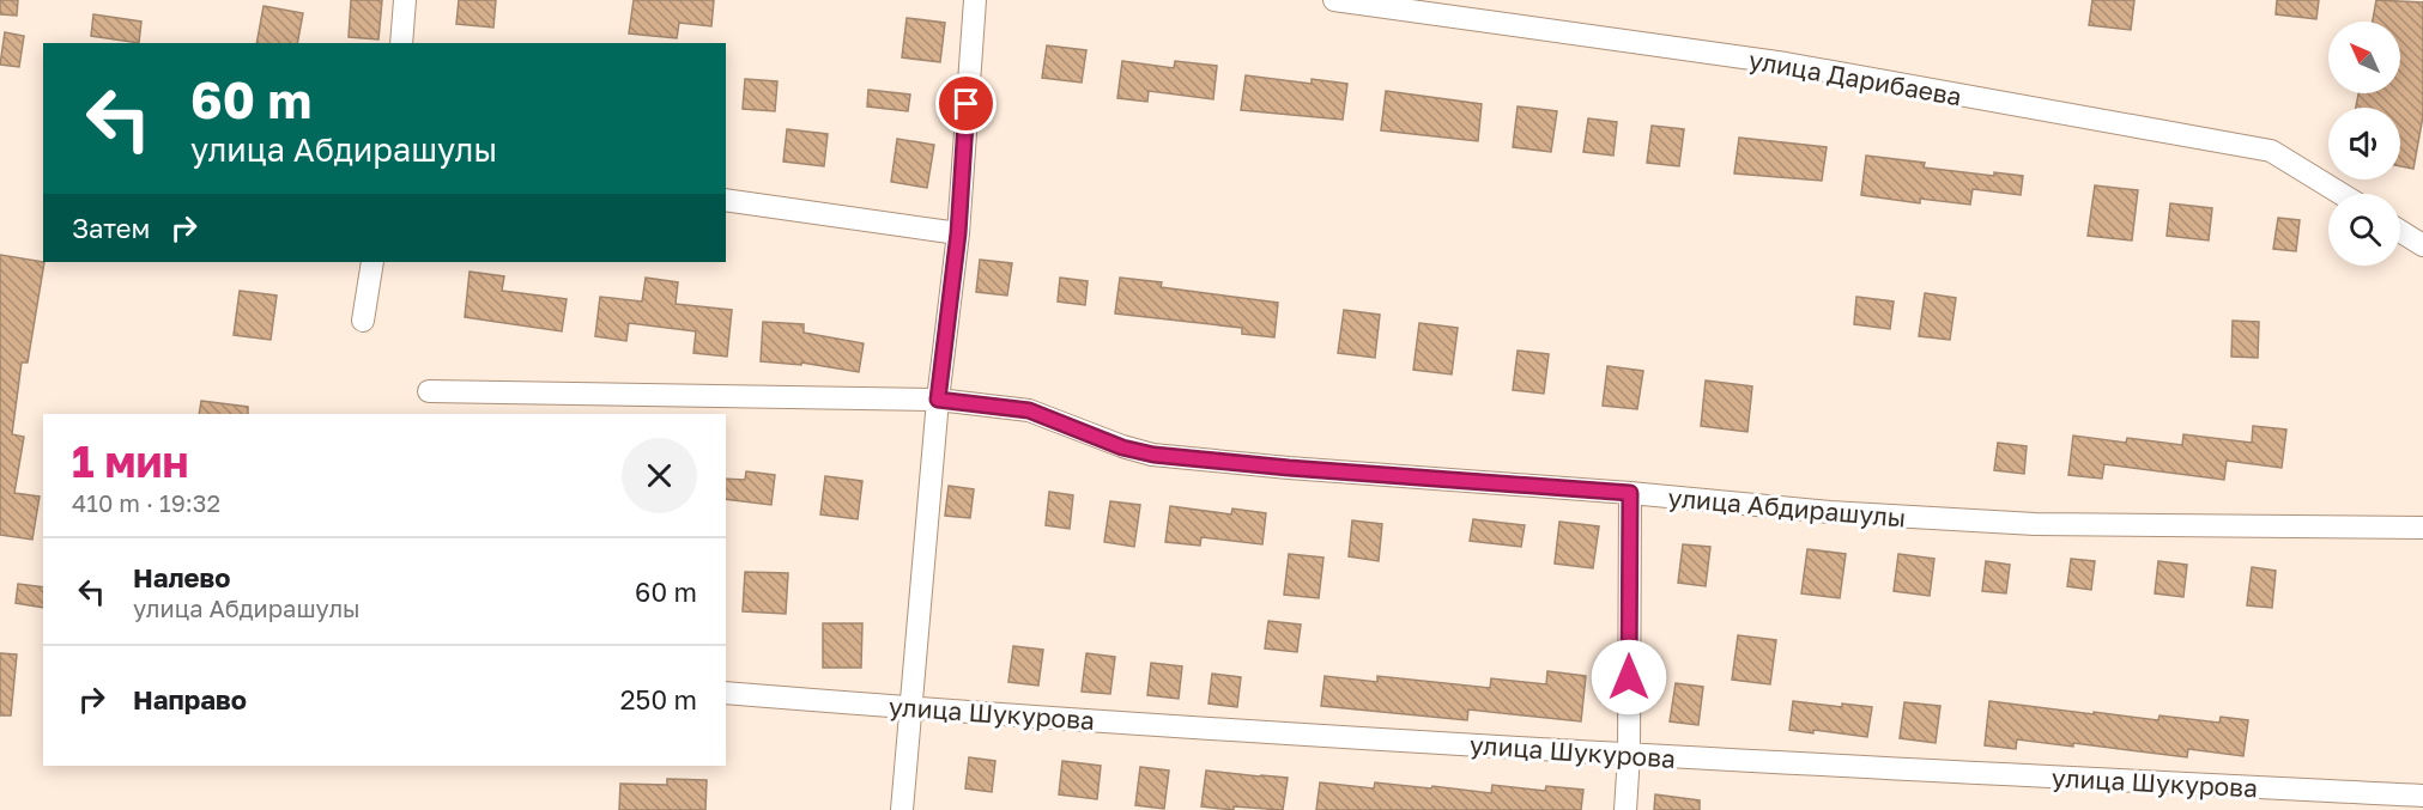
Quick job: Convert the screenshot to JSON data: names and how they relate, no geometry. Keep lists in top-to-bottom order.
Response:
{
  "streets": {
    "street": ["улица Дарибаева", "улица Абдирашулы", "улица Шукурова"]
  },
  "north": "top left",
  "page": {
    "turn": ["60 m", "улица Абдирашулы"],
    "then": "Затем",
    "heading": ["1 мин", "410 m · 19:32"],
    "list": [
      {
        "name": "Налево",
        "note": "улица Абдирашулы",
        "value": "60 m"
      },
      {
        "name": "Направо",
        "value": "250 m"
      }
    ]
  }
}
